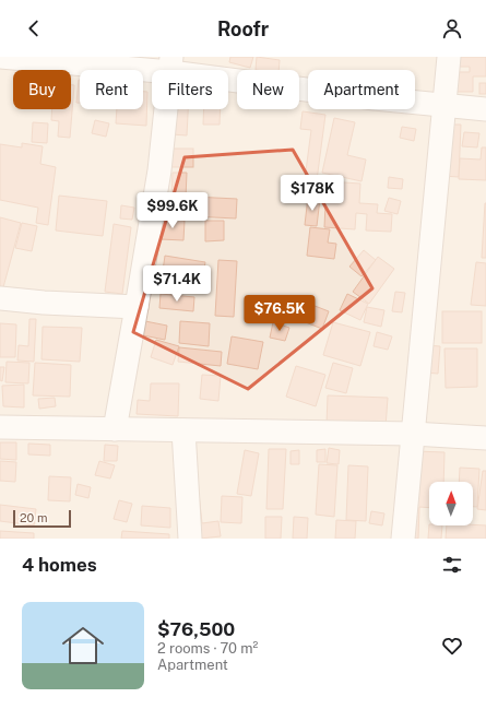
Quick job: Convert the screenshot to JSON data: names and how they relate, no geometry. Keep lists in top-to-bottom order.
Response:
{
  "scale_bar": "20 m",
  "north": "top",
  "page": {
    "header": "Roofr",
    "chip": [
      "Buy",
      "Rent",
      "Filters",
      "New",
      "Apartment"
    ],
    "price": [
      "$178K",
      "$99.6K",
      "$71.4K",
      "$76.5K"
    ],
    "scale": "20 m",
    "heading": "4 homes",
    "list": [
      {
        "name": "$76,500",
        "note": "2 rooms · 70 m² · Apartment"
      }
    ]
  }
}
